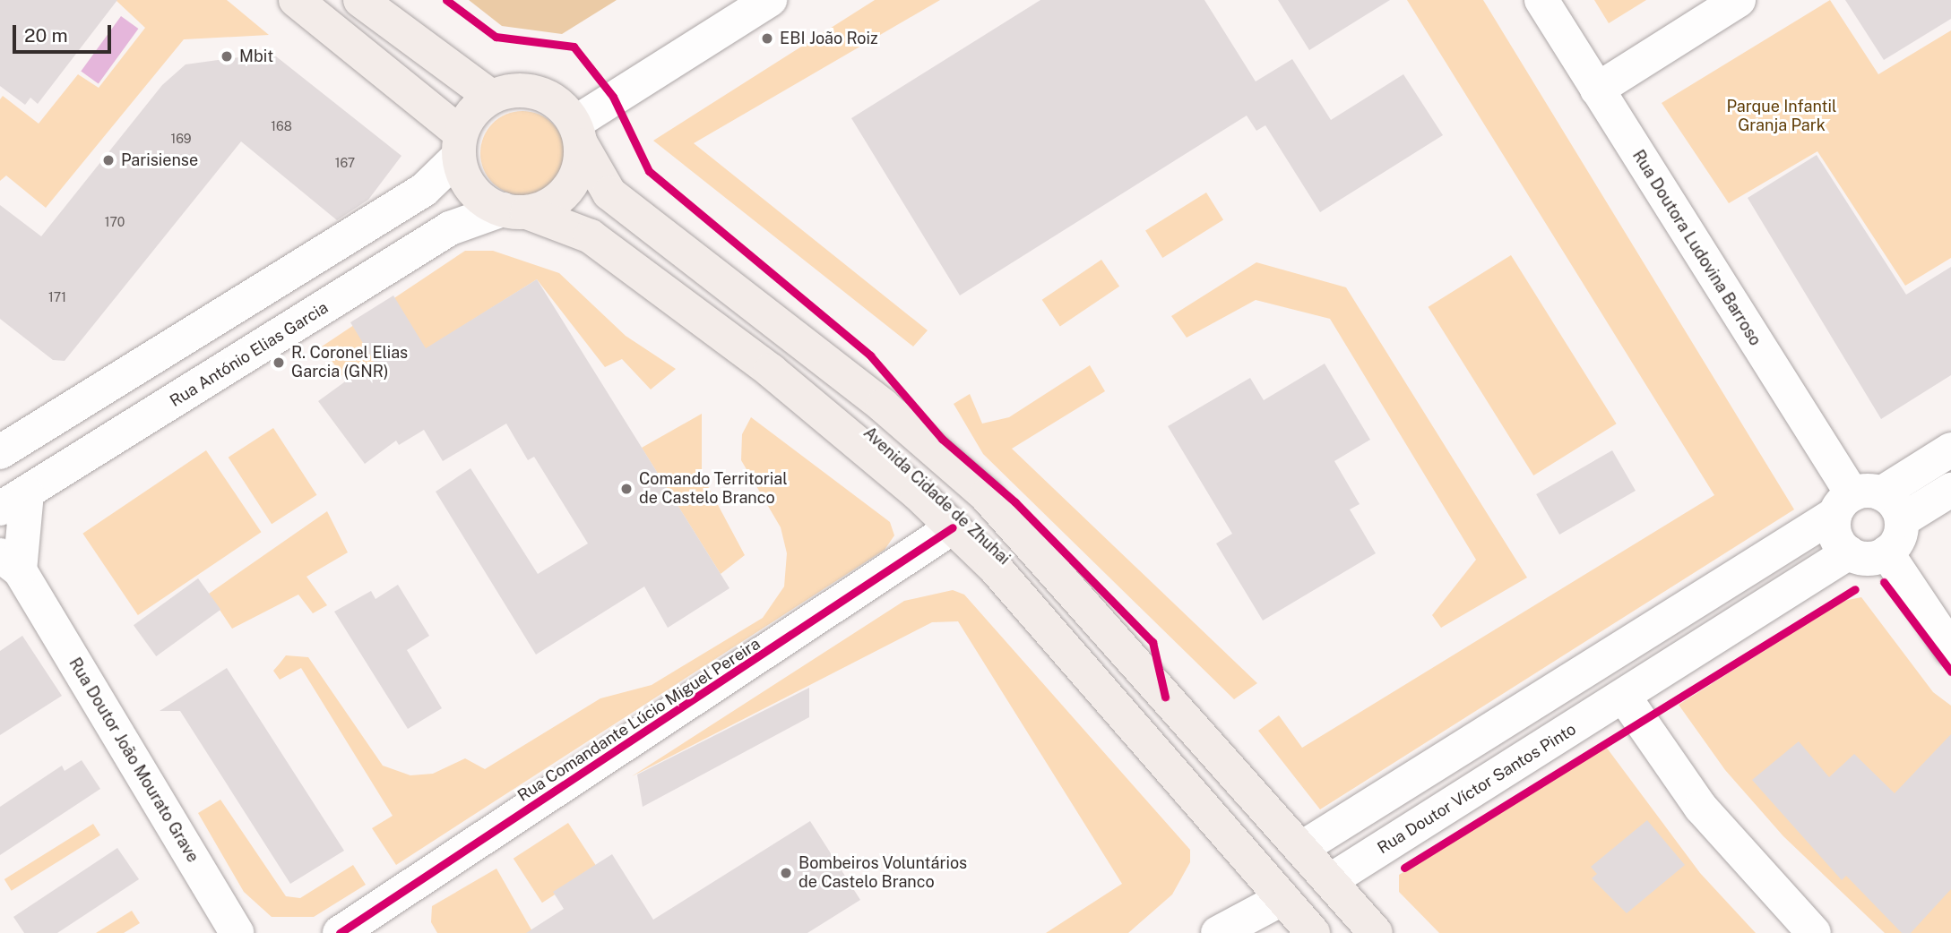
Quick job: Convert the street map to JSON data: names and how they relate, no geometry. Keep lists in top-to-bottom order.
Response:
{
  "streets": {
    "main road": ["Avenida Cidade de Zhuhai"],
    "street": [
      "Rua Doutora Ludovina Barroso",
      "Rua António Elias Garcia",
      "Rua Comandante Lúcio Miguel Pereira",
      "Rua Doutor João Mourato Grave",
      "Rua Doutor Víctor Santos Pinto"
    ]
  },
  "crossings": [
    ["Rua Doutora Ludovina Barroso", "Rua Doutor Víctor Santos Pinto"],
    ["Rua António Elias Garcia", "Avenida Cidade de Zhuhai"],
    ["Rua António Elias Garcia", "Rua Doutor João Mourato Grave"],
    ["Avenida Cidade de Zhuhai", "Rua Comandante Lúcio Miguel Pereira"],
    ["Avenida Cidade de Zhuhai", "Rua Doutor Víctor Santos Pinto"]
  ],
  "parks": ["Parque Infantil Granja Park"],
  "places": [
    "EBI João Roiz",
    "Mbit",
    "Parisiense",
    "R. Coronel Elias Garcia (GNR)",
    "Comando Territorial de Castelo Branco",
    "Bombeiros Voluntários de Castelo Branco"
  ],
  "house_numbers": [
    "168",
    "169",
    "167",
    "170",
    "171"
  ],
  "scale_bar": "20 m"
}
